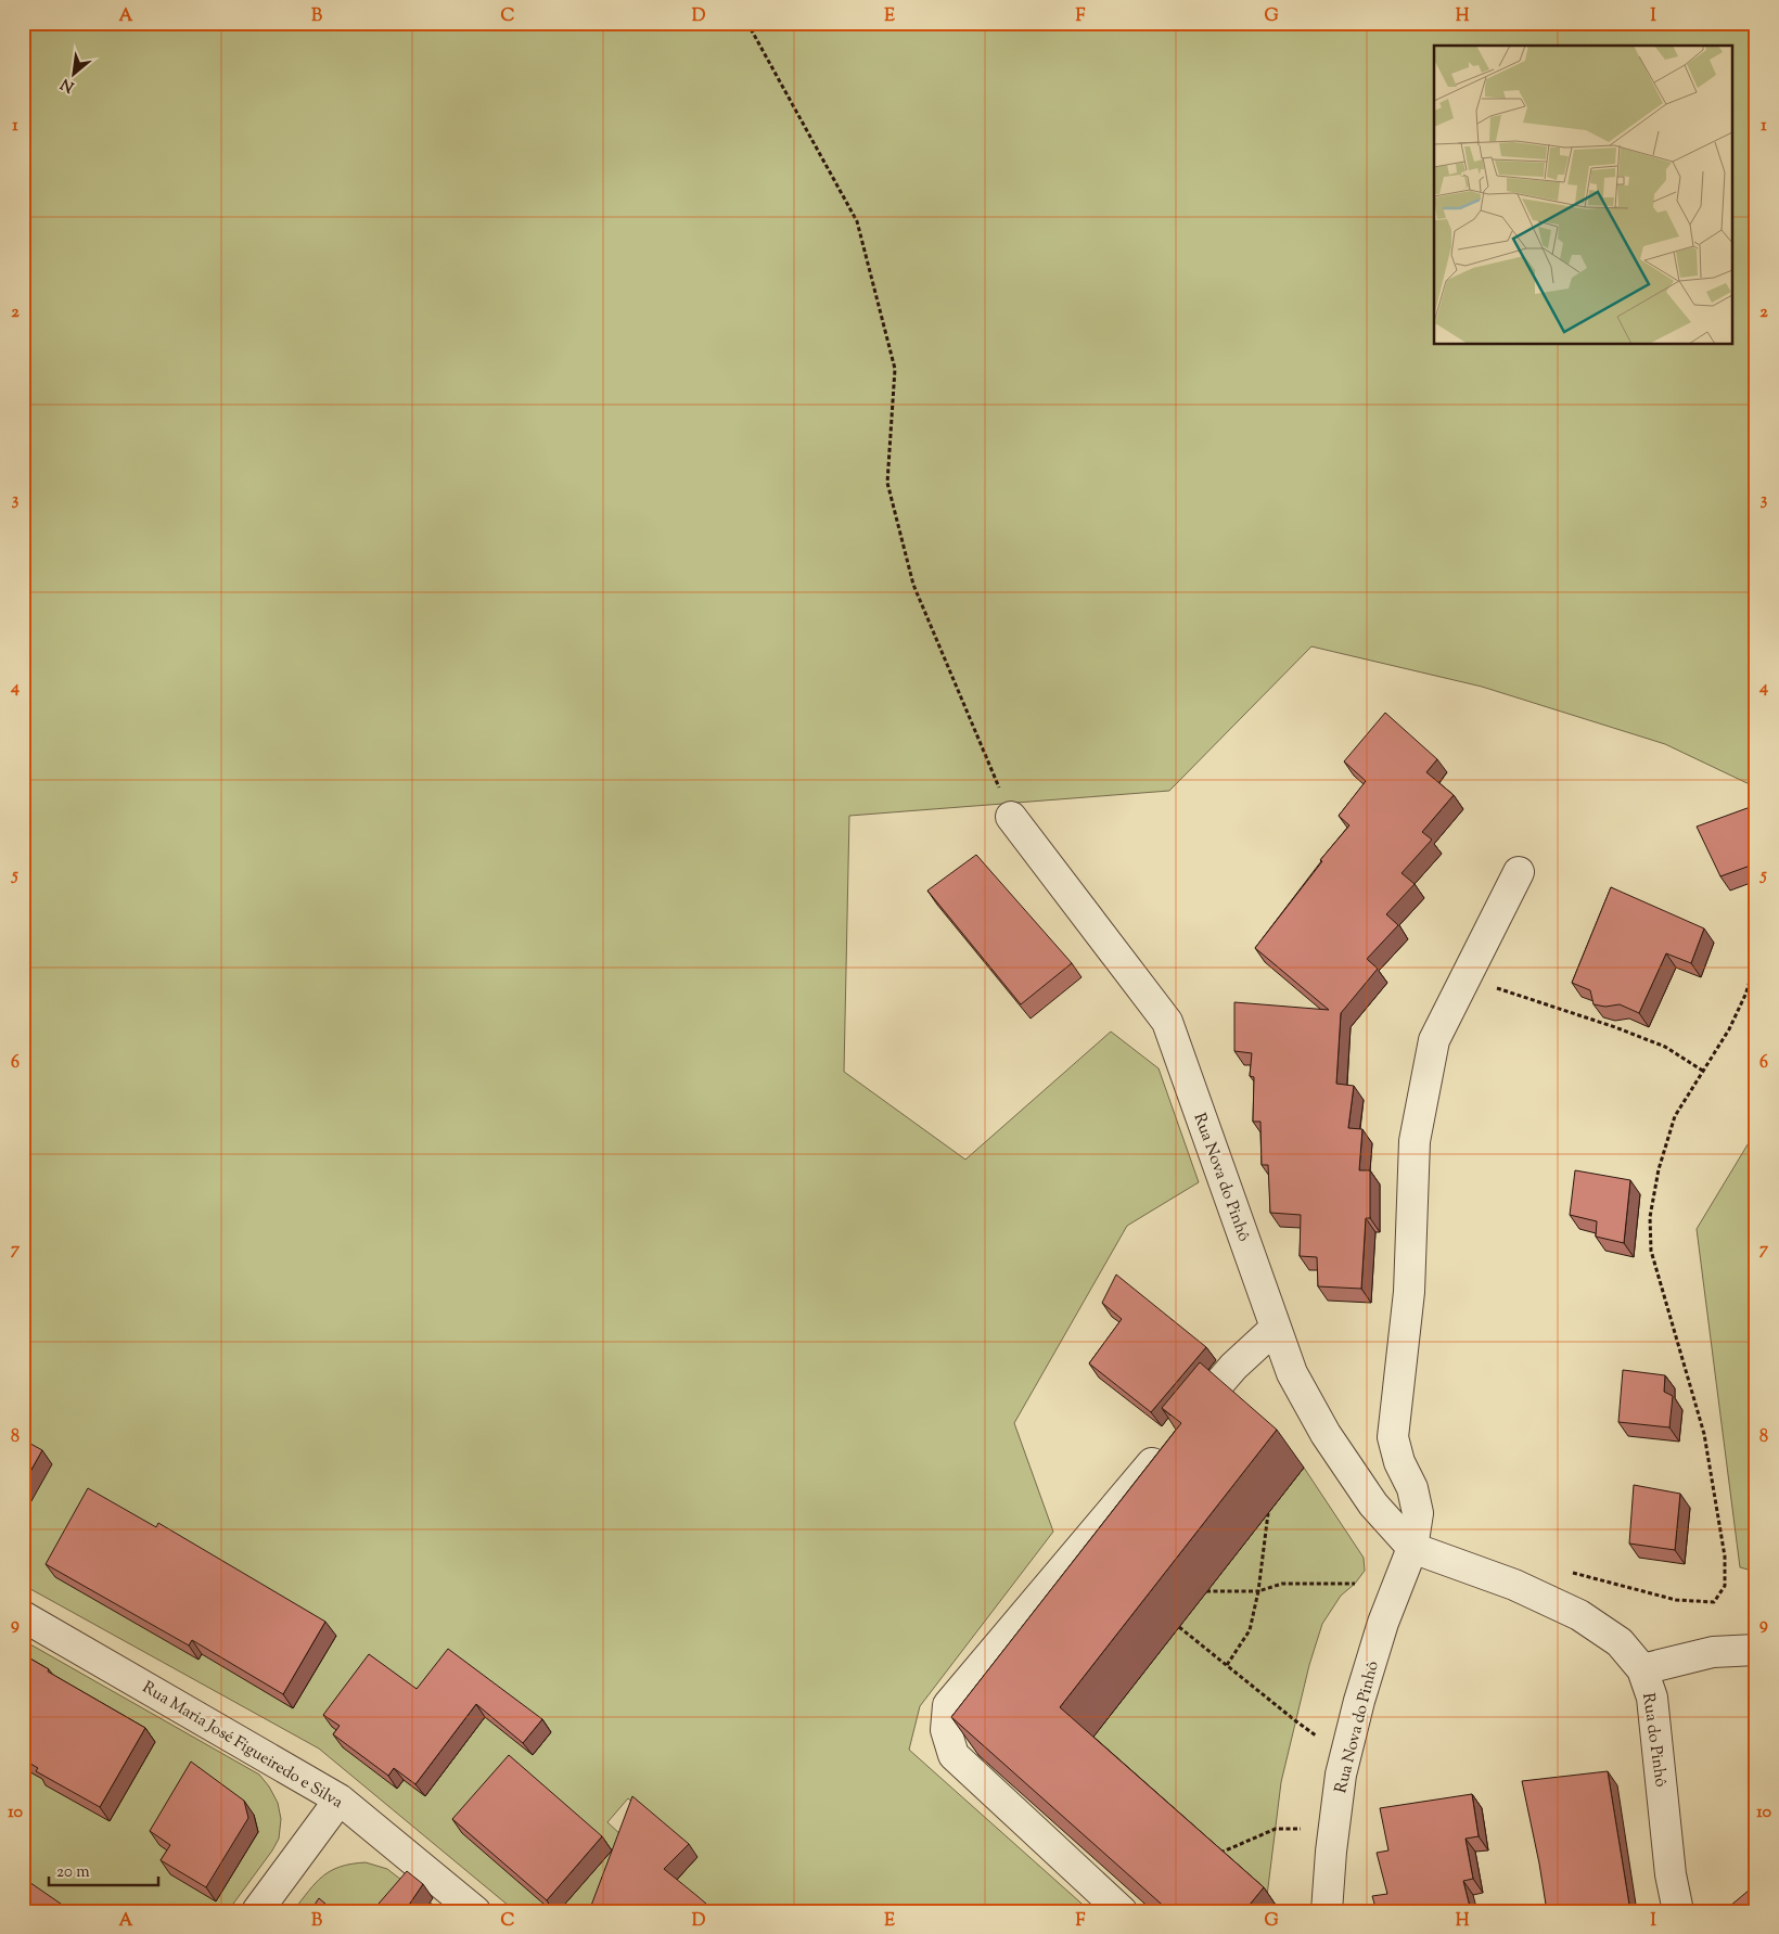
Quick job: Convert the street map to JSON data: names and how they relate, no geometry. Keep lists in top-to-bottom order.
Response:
{
  "streets": {
    "street": ["Rua Nova do Pinhô", "Rua do Pinhô", "Rua Maria José Figueiredo e Silva"]
  },
  "crossings": [
    ["Rua Nova do Pinhô", "Rua do Pinhô"]
  ],
  "scale_bar": "20 m",
  "north": "bottom left",
  "grid": {
    "columns": [
      "A",
      "B",
      "C",
      "D",
      "E",
      "F",
      "G",
      "H",
      "I"
    ],
    "rows": [
      "1",
      "2",
      "3",
      "4",
      "5",
      "6",
      "7",
      "8",
      "9",
      "10"
    ]
  }
}
